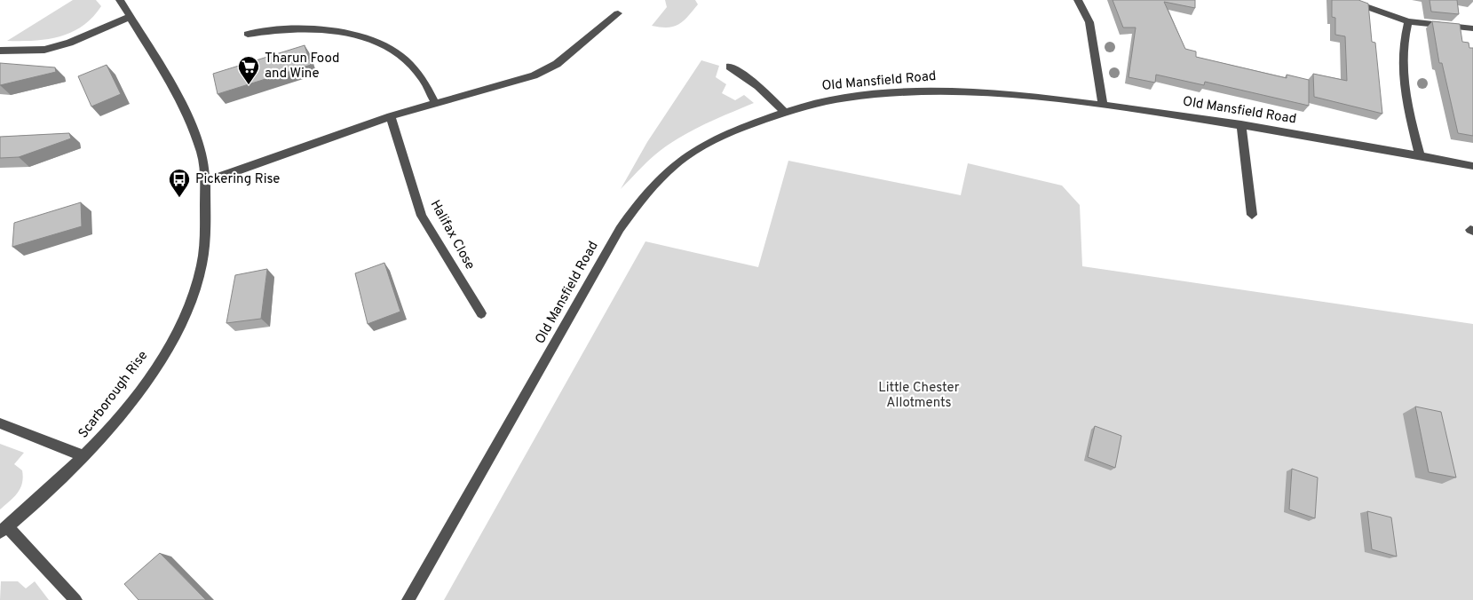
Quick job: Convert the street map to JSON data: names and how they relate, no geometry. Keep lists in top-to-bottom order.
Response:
{
  "streets": {
    "street": ["Old Mansfield Road", "Halifax Close", "Scarborough Rise"]
  },
  "parks": ["Little Chester Allotments"],
  "places": {
    "supermarket": ["Tharun Food and Wine"],
    "bus stop": ["Pickering Rise"]
  }
}
